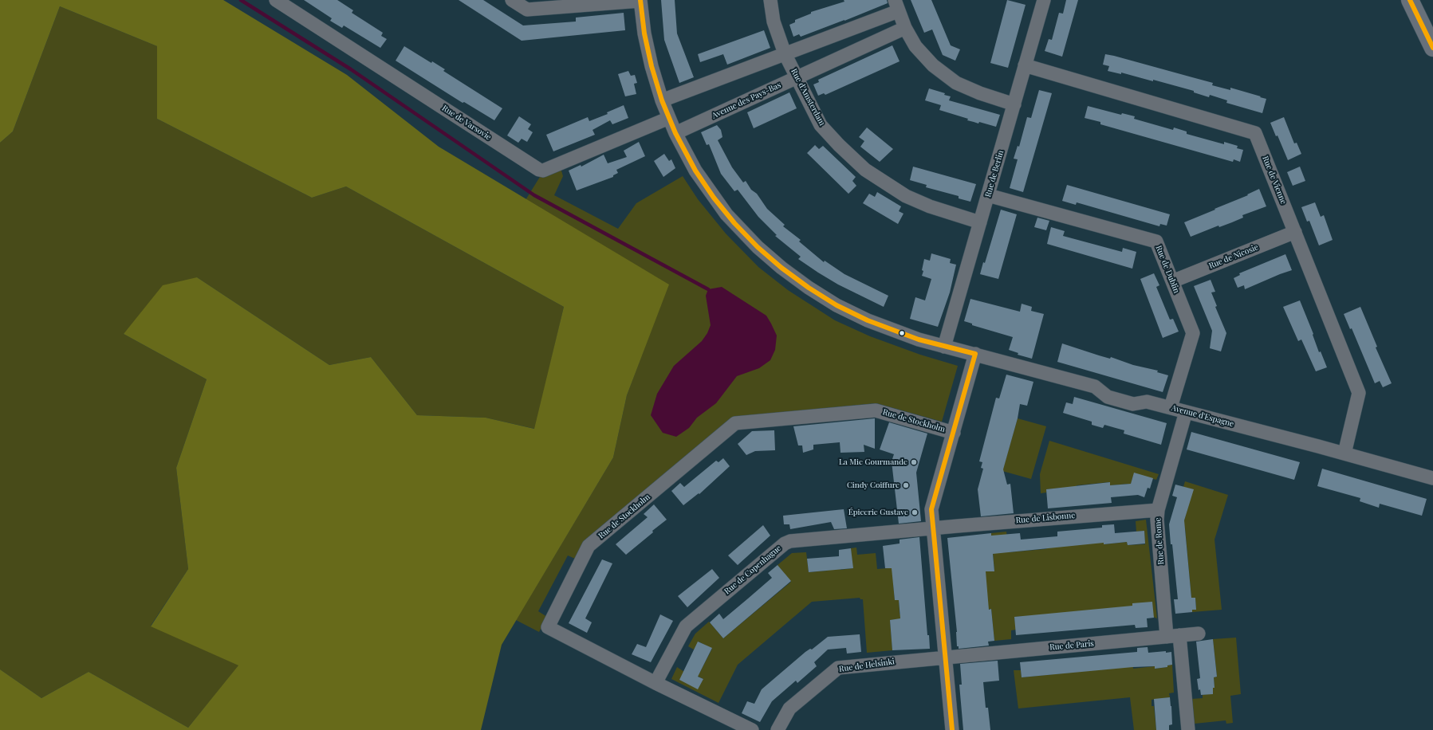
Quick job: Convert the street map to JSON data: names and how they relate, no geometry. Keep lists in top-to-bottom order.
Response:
{
  "streets": {
    "street": [
      "Rue d'Amsterdam",
      "Avenue des Pays-Bas",
      "Rue de Varsovie",
      "Rue de Berlin",
      "Rue de Vienne",
      "Rue de Nicosie",
      "Rue de Dublin",
      "Avenue d'Espagne",
      "Rue de Stockholm",
      "Rue de Lisbonne",
      "Rue de Rome",
      "Rue de Copenhague",
      "Rue de Paris",
      "Rue de Helsinki"
    ]
  },
  "crossings": [
    ["Rue d'Amsterdam", "Avenue des Pays-Bas"],
    ["Rue d'Amsterdam", "Rue de Berlin"],
    ["Avenue des Pays-Bas", "Avenue d'Espagne"],
    ["Rue de Varsovie", "Avenue d'Espagne"],
    ["Rue de Berlin", "Rue de Vienne"],
    ["Rue de Berlin", "Rue de Dublin"],
    ["Rue de Berlin", "Avenue d'Espagne"],
    ["Rue de Vienne", "Rue de Nicosie"],
    ["Rue de Vienne", "Avenue d'Espagne"],
    ["Rue de Nicosie", "Rue de Dublin"],
    ["Rue de Dublin", "Avenue d'Espagne"],
    ["Avenue d'Espagne", "Rue de Rome"],
    ["Rue de Stockholm", "Rue de Copenhague"],
    ["Rue de Lisbonne", "Rue de Rome"],
    ["Rue de Lisbonne", "Rue de Copenhague"],
    ["Rue de Rome", "Rue de Paris"],
    ["Rue de Paris", "Rue de Helsinki"]
  ],
  "places": ["La Mie Gourmande", "Cindy Coiffure", "Épicerie Gustave"]
}
